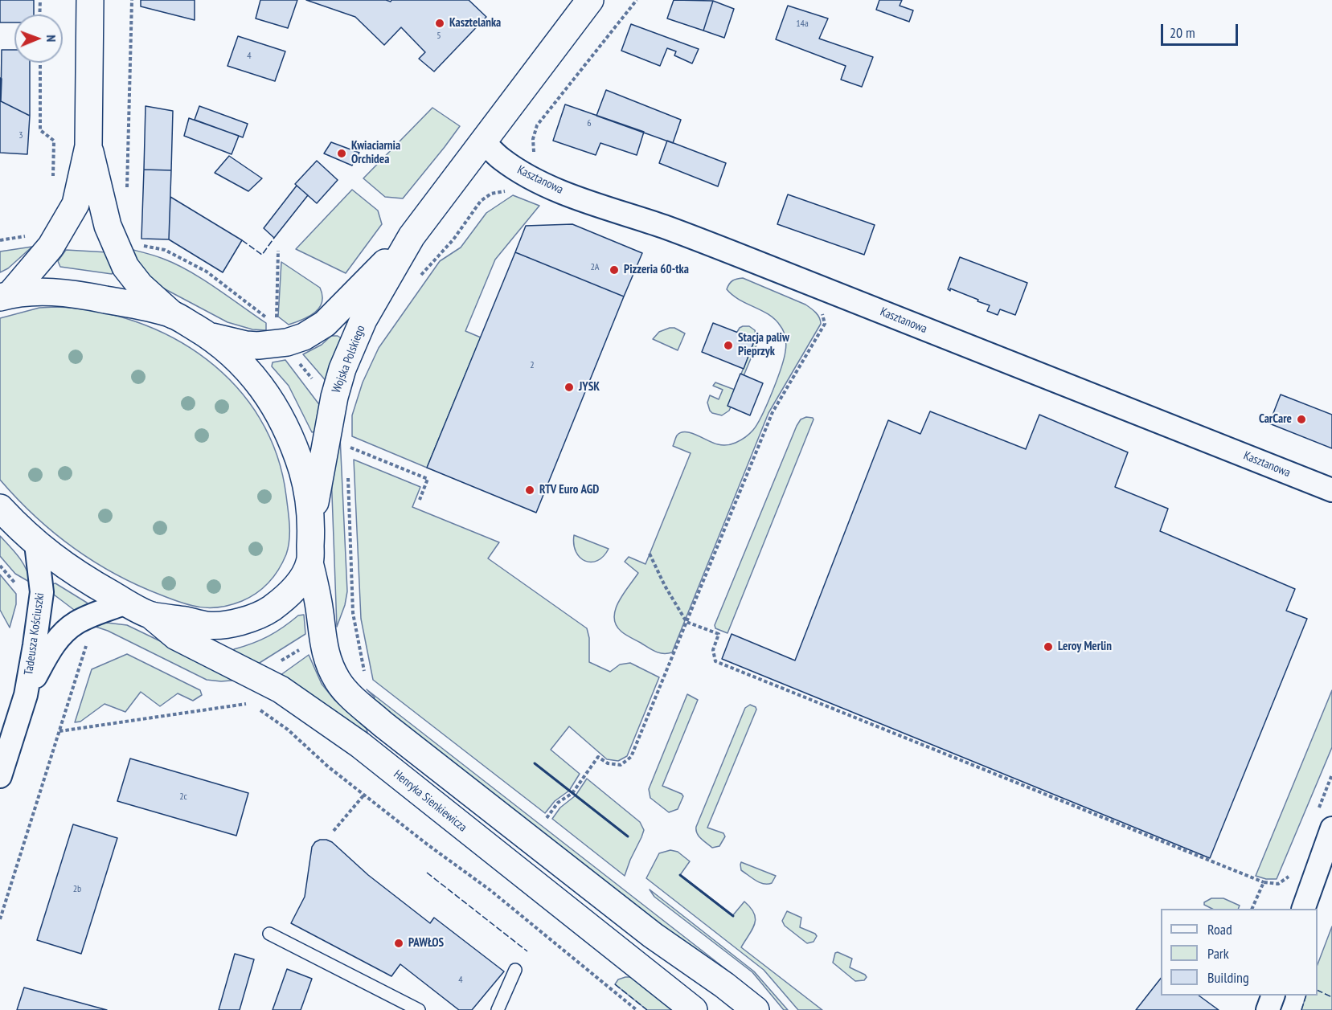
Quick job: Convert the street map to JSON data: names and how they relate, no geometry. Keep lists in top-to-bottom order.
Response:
{
  "streets": {
    "main road": ["Wojska Polskiego", "Henryka Sienkiewicza"],
    "street": ["Kasztanowa", "Tadeusza Kościuszki"]
  },
  "crossings": [
    ["Kasztanowa", "Wojska Polskiego"]
  ],
  "places": [
    "Kasztelanka",
    "Kwiaciarnia Orchidea",
    "Pizzeria 60-tka",
    "Stacja paliw Pieprzyk",
    "JYSK",
    "CarCare",
    "RTV Euro AGD",
    "Leroy Merlin",
    "PAWŁOS"
  ],
  "house_numbers": [
    "14a",
    "5",
    "4",
    "6",
    "3",
    "2A",
    "2",
    "2c",
    "2b",
    "4"
  ],
  "legend": ["Road", "Park", "Building"],
  "scale_bar": "20 m",
  "north": "right"
}
